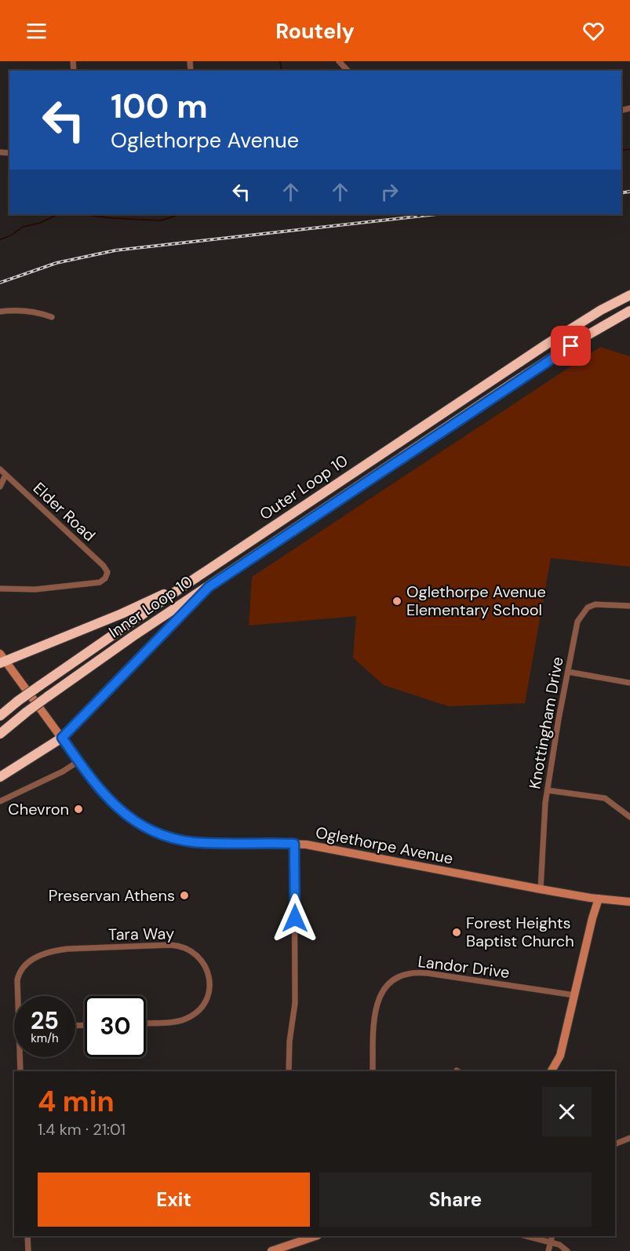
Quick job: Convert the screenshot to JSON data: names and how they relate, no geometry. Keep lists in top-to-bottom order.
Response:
{
  "streets": {
    "highway": ["Outer Loop 10", "Inner Loop 10"],
    "main road": ["Oglethorpe Avenue"],
    "street": [
      "Elder Road",
      "Knottingham Drive",
      "Tara Way",
      "Landor Drive"
    ]
  },
  "crossings": [
    ["Knottingham Drive", "Oglethorpe Avenue"]
  ],
  "places": [
    "Oglethorpe Avenue Elementary School",
    "Chevron",
    "Preservan Athens",
    "Forest Heights Baptist Church"
  ],
  "page": {
    "header": "Routely",
    "turn": ["100 m", "Oglethorpe Avenue"],
    "speed": "25 km/h",
    "limit": "30",
    "heading": ["4 min", "1.4 km · 21:01"],
    "buttons": ["Exit", "Share"]
  }
}
